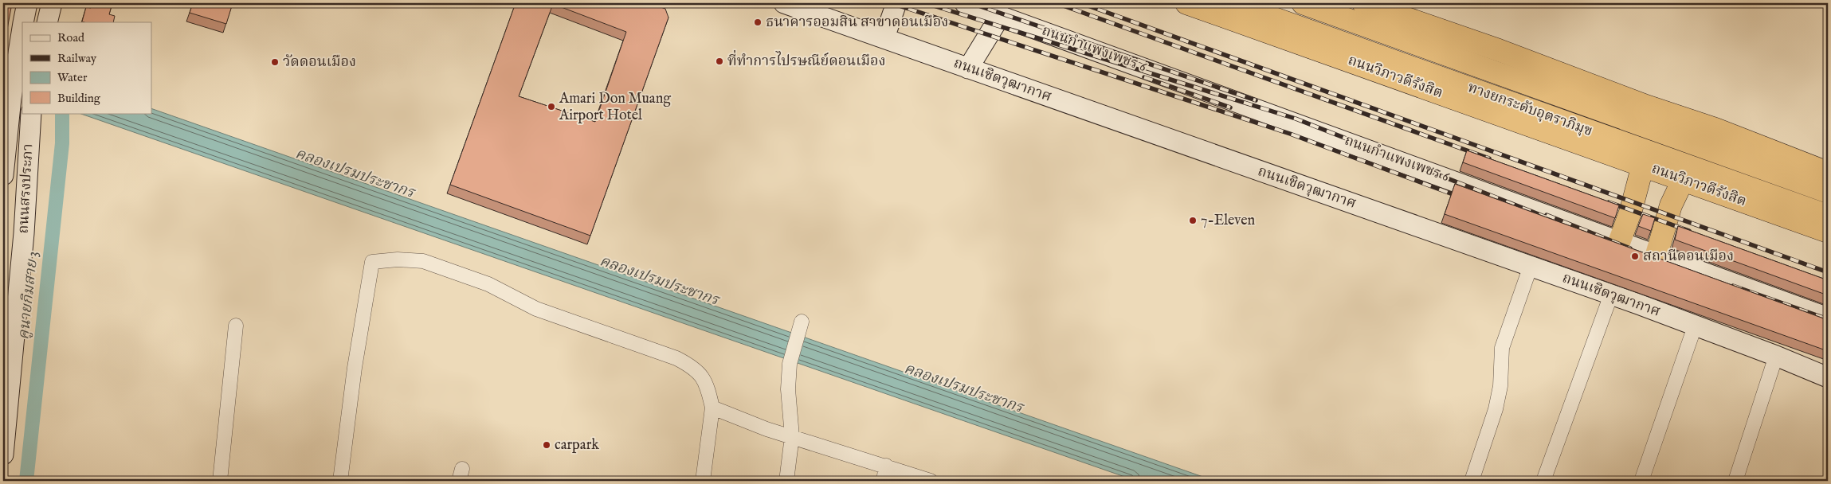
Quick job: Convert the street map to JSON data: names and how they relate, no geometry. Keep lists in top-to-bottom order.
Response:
{
  "streets": {
    "highway": ["ถนนวิภาวดีรังสิต", "ทางยกระดับอุตราภิมุข"],
    "main road": ["ถนนกำแพงเพชร 6", "ถนนเชิดวุฒากาศ", "ถนนสรงประภา"]
  },
  "water": ["คลองเปรมประชากร", "คูนายกิมสาย 3"],
  "places": [
    "ธนาคารออมสิน สาขาดอนเมือง",
    "ที่ทำการไปรษณีย์ดอนเมือง",
    "วัดดอนเมือง",
    "Amari Don Muang Airport Hotel",
    "7-Eleven",
    "สถานีดอนเมือง",
    "carpark"
  ],
  "legend": [
    "Road",
    "Railway",
    "Water",
    "Building"
  ]
}
